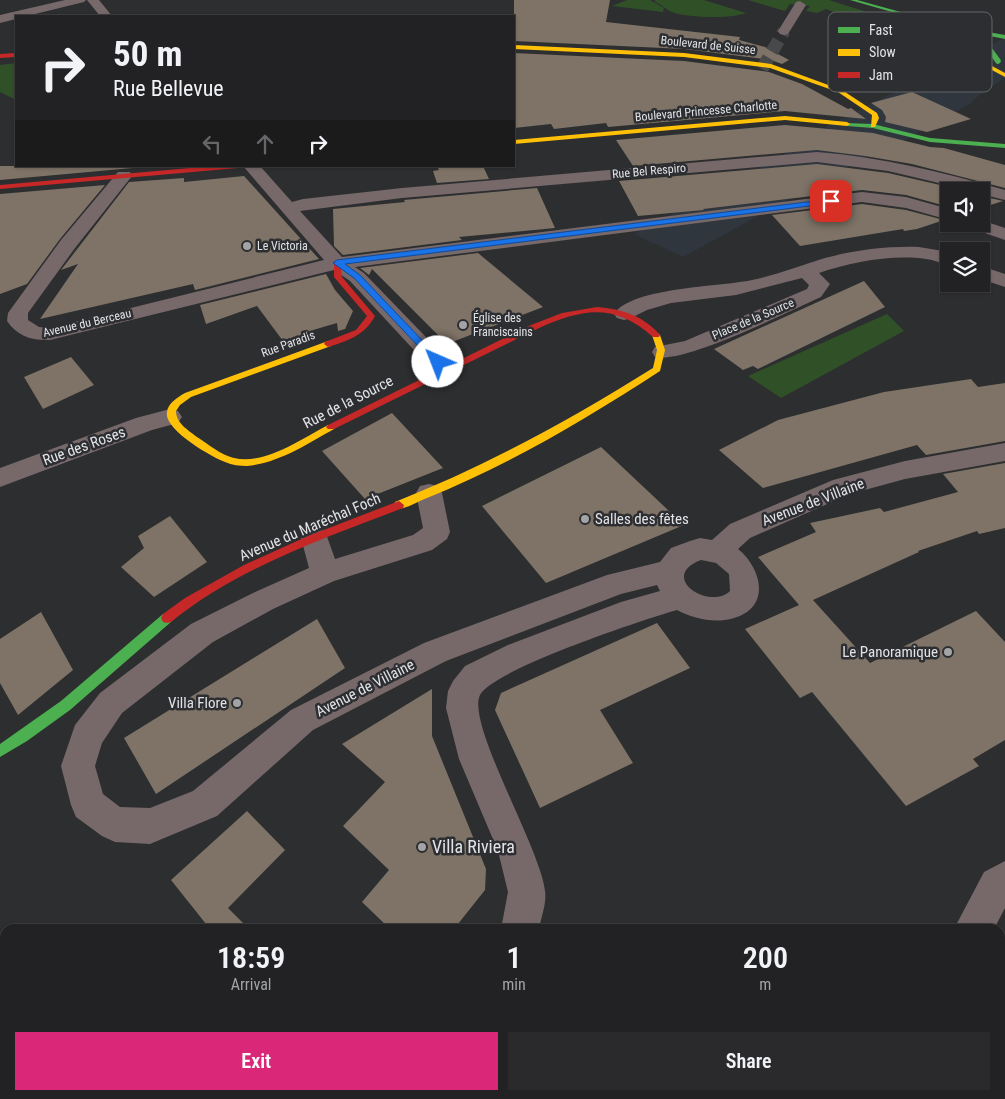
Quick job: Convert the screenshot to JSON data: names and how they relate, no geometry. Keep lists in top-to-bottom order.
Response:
{
  "streets": {
    "street": [
      "Boulevard de Suisse",
      "Boulevard Princesse Charlotte",
      "Rue Bel Respiro",
      "Place de la Source",
      "Avenue du Berceau",
      "Rue Paradis",
      "Rue de la Source",
      "Rue des Roses",
      "Avenue de Villaine",
      "Avenue du Maréchal Foch"
    ]
  },
  "crossings": [
    ["Boulevard de Suisse", "Boulevard Princesse Charlotte"],
    ["Place de la Source", "Rue de la Source"],
    ["Place de la Source", "Avenue du Maréchal Foch"],
    ["Avenue du Berceau", "Rue Paradis"],
    ["Rue Paradis", "Rue de la Source"],
    ["Rue Paradis", "Rue des Roses"],
    ["Rue de la Source", "Rue des Roses"]
  ],
  "places": [
    "Le Victoria",
    "Église des Franciscains",
    "Salles des fêtes",
    "Le Panoramique",
    "Villa Flore",
    "Villa Riviera"
  ],
  "legend": ["Fast", "Slow", "Jam"],
  "page": {
    "turn": ["50 m", "Rue Bellevue"],
    "eta": [
      "18:59",
      "Arrival",
      "1",
      "min",
      "200",
      "m"
    ],
    "buttons": ["Exit", "Share"]
  }
}
